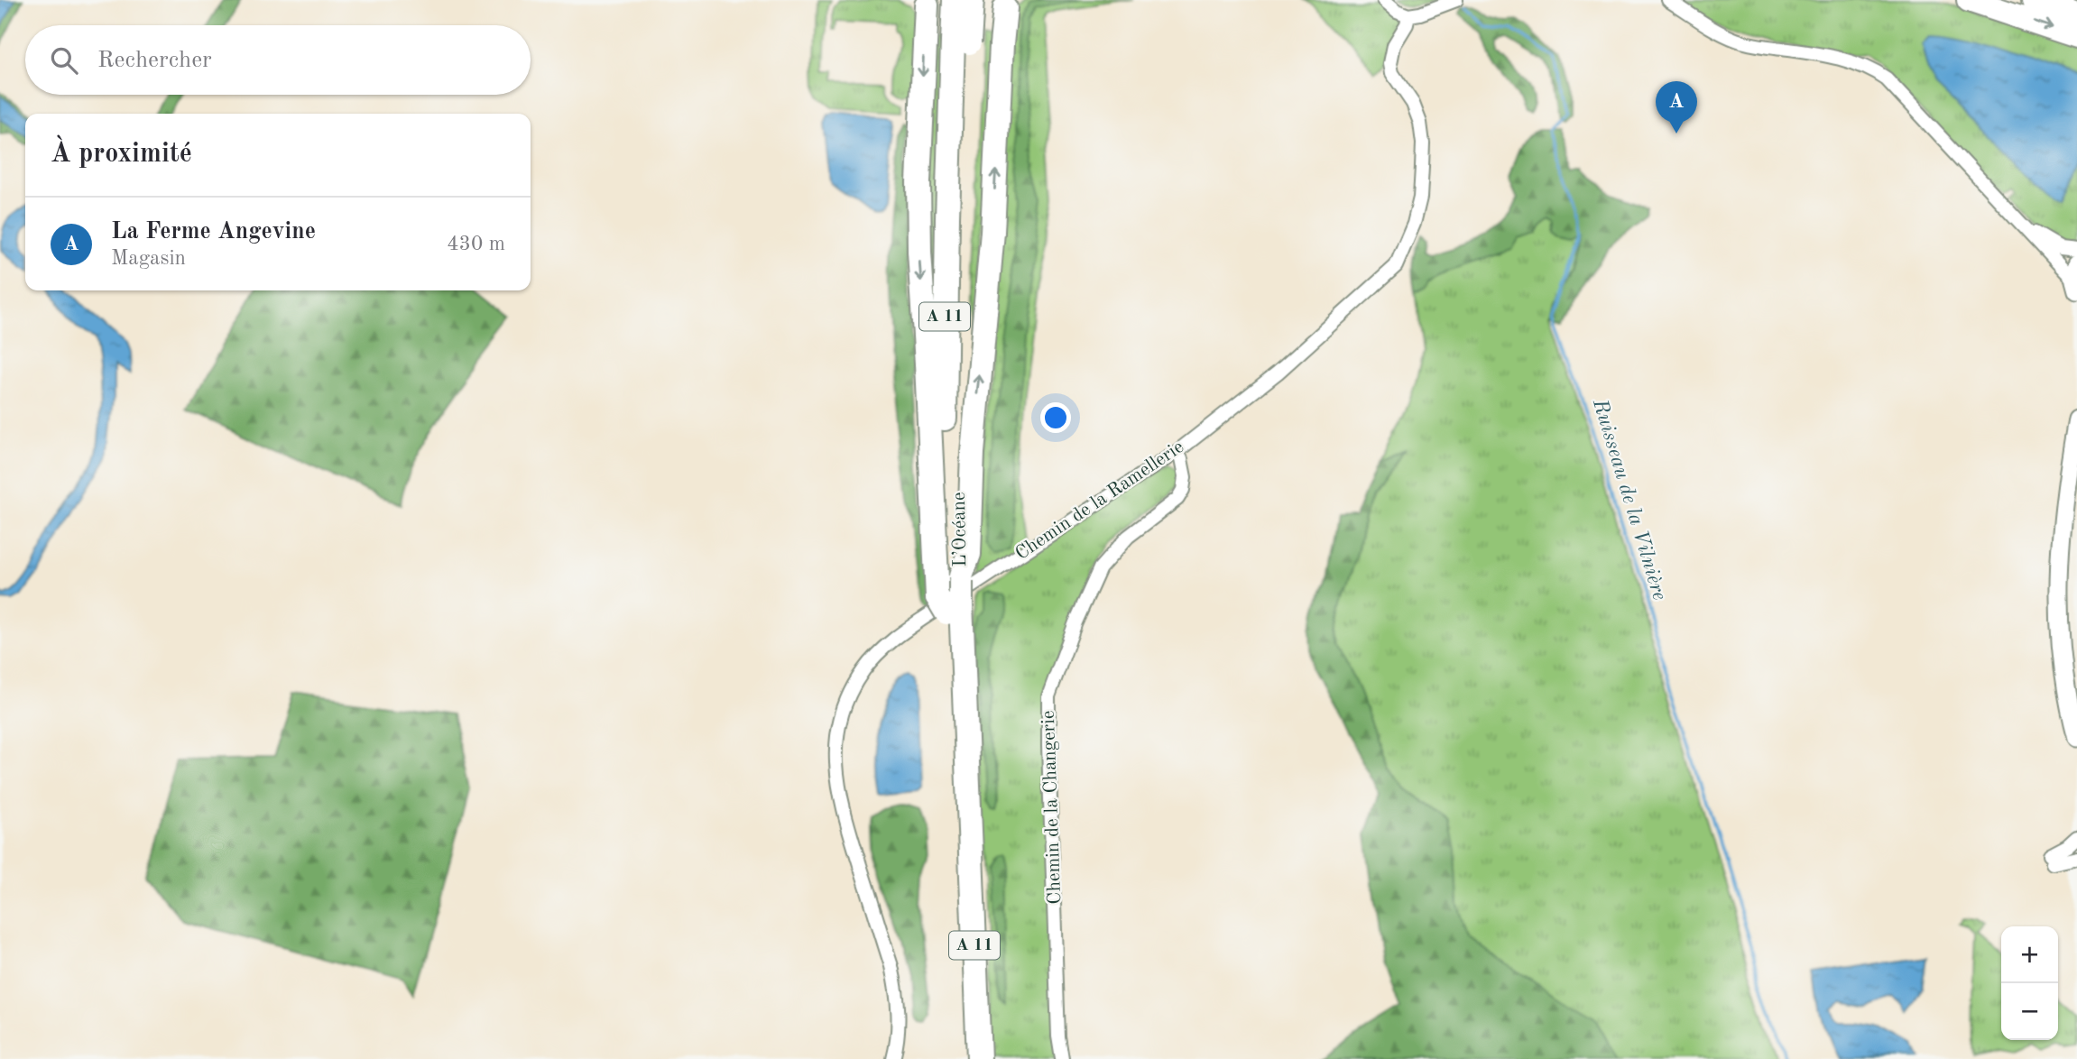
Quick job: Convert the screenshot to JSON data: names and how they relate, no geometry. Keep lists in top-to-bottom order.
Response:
{
  "streets": {
    "highway": ["A 11", "L’Océane"],
    "street": ["Chemin de la Ramellerie", "Chemin de la Changerie"]
  },
  "crossings": [
    ["Chemin de la Ramellerie", "Chemin de la Changerie"]
  ],
  "water": ["Ruisseau de la Vilnière"],
  "page": {
    "search": "Rechercher",
    "pins": "A",
    "heading": "À proximité",
    "list": [
      {
        "mark": "A",
        "name": "La Ferme Angevine",
        "note": "Magasin",
        "value": "430 m"
      }
    ],
    "map_buttons": ["+", "−"]
  }
}
